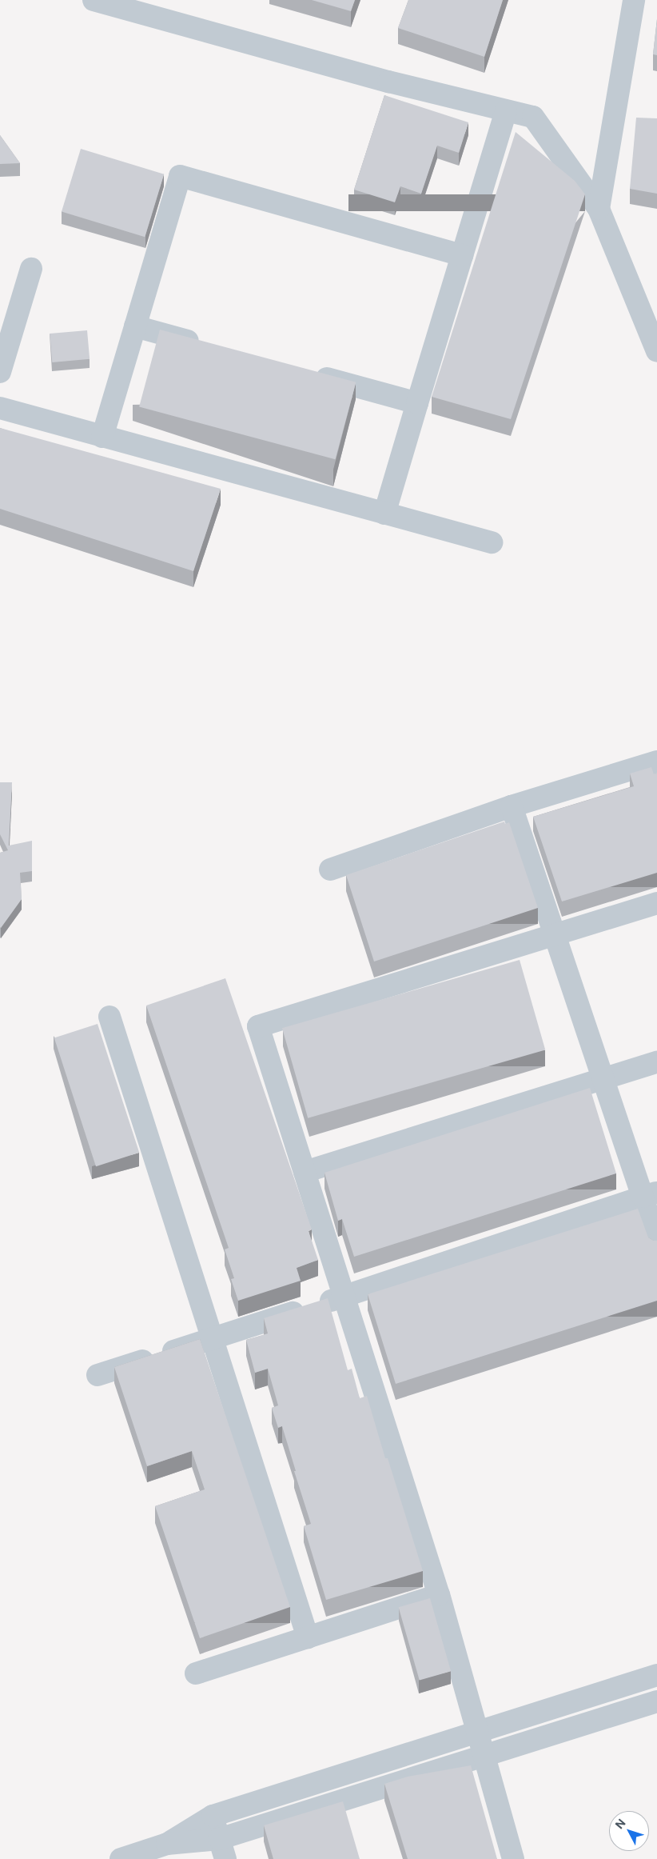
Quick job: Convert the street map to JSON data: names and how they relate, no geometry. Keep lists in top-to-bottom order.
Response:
{
  "north": "top left"
}
